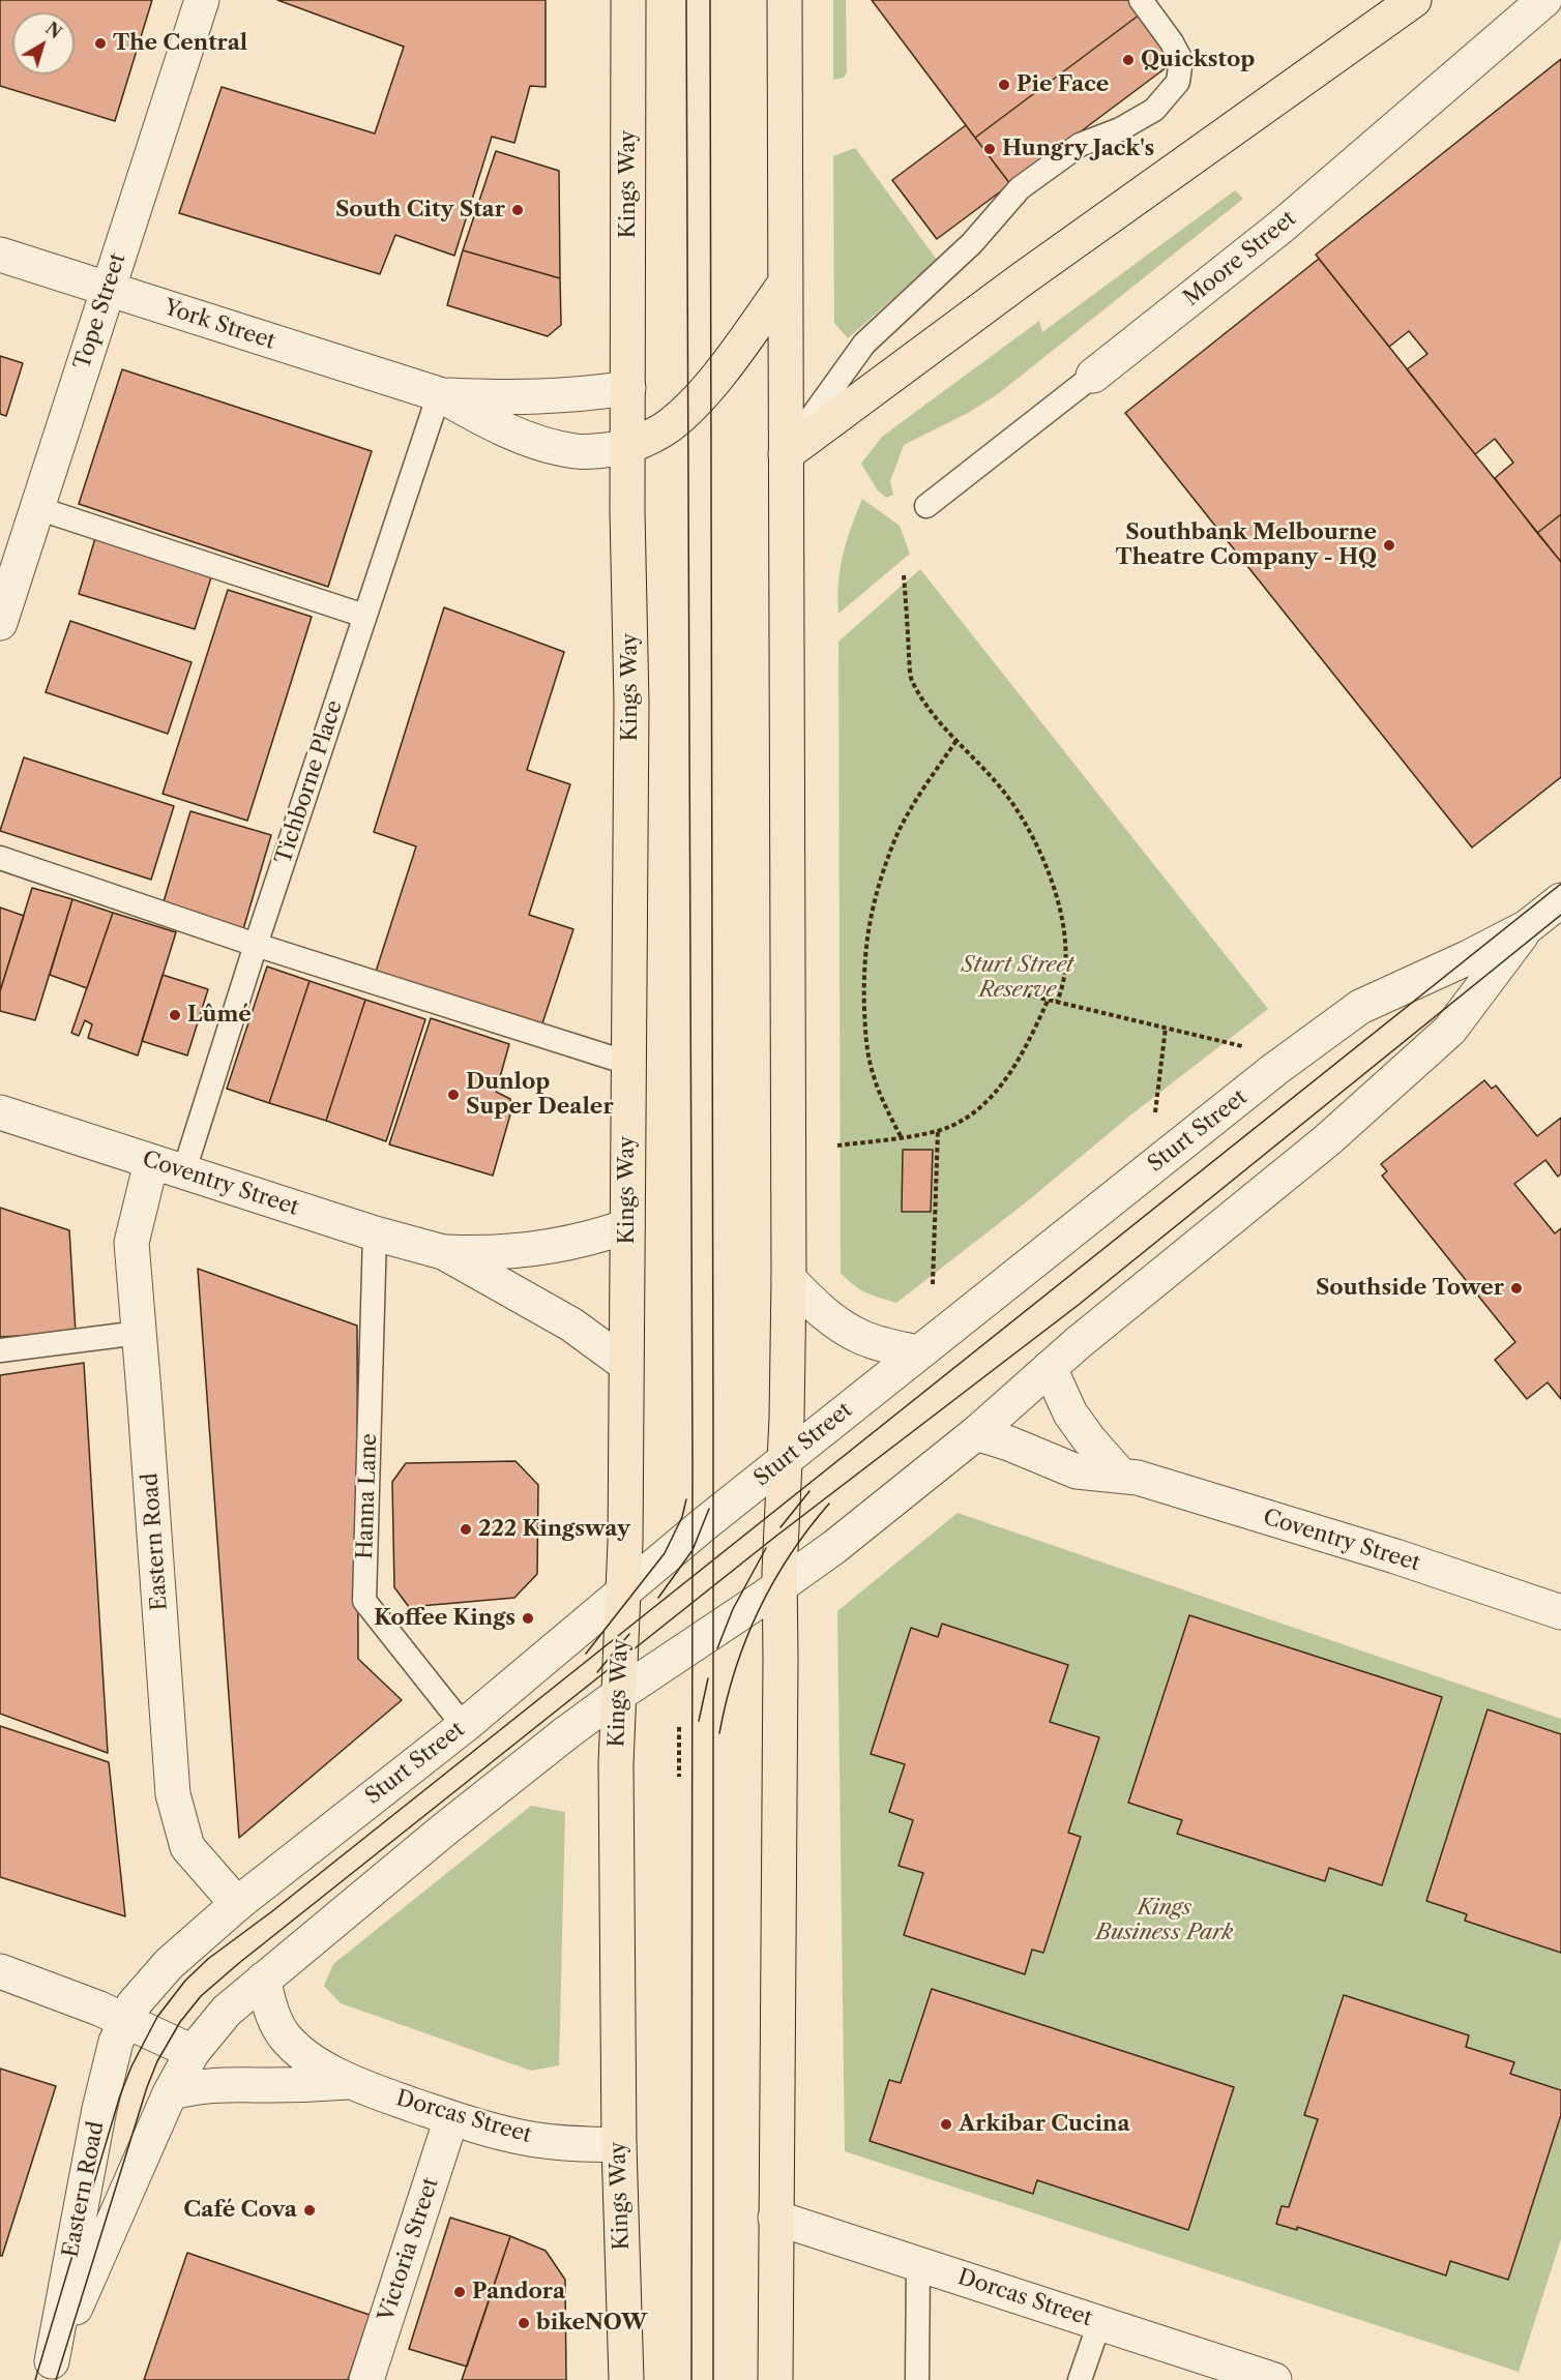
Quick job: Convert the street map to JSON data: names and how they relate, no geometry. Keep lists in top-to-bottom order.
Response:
{
  "streets": {
    "highway": ["Kings Way"],
    "street": [
      "Moore Street",
      "Tope Street",
      "York Street",
      "Sturt Street",
      "Coventry Street",
      "Eastern Road",
      "Dorcas Street",
      "Victoria Street"
    ],
    "lane": ["Tichborne Place", "Hanna Lane"]
  },
  "crossings": [
    ["Kings Way", "York Street"],
    ["Kings Way", "Sturt Street"],
    ["Kings Way", "Coventry Street"],
    ["Kings Way", "Dorcas Street"],
    ["Tope Street", "York Street"],
    ["York Street", "Tichborne Place"],
    ["Tichborne Place", "Coventry Street"],
    ["Sturt Street", "Coventry Street"],
    ["Sturt Street", "Hanna Lane"],
    ["Sturt Street", "Eastern Road"],
    ["Sturt Street", "Dorcas Street"],
    ["Coventry Street", "Hanna Lane"],
    ["Coventry Street", "Eastern Road"],
    ["Eastern Road", "Dorcas Street"],
    ["Dorcas Street", "Victoria Street"]
  ],
  "parks": ["Sturt Street Reserve", "Kings Business Park"],
  "places": [
    "The Central",
    "Quickstop",
    "Pie Face",
    "Hungry Jack's",
    "South City Star",
    "Southbank Melbourne Theatre Company - HQ",
    "Lûmé",
    "Dunlop Super Dealer",
    "Southside Tower",
    "222 Kingsway",
    "Koffee Kings",
    "Arkibar Cucina",
    "Café Cova",
    "Pandora",
    "bikeNOW"
  ],
  "north": "top right"
}
